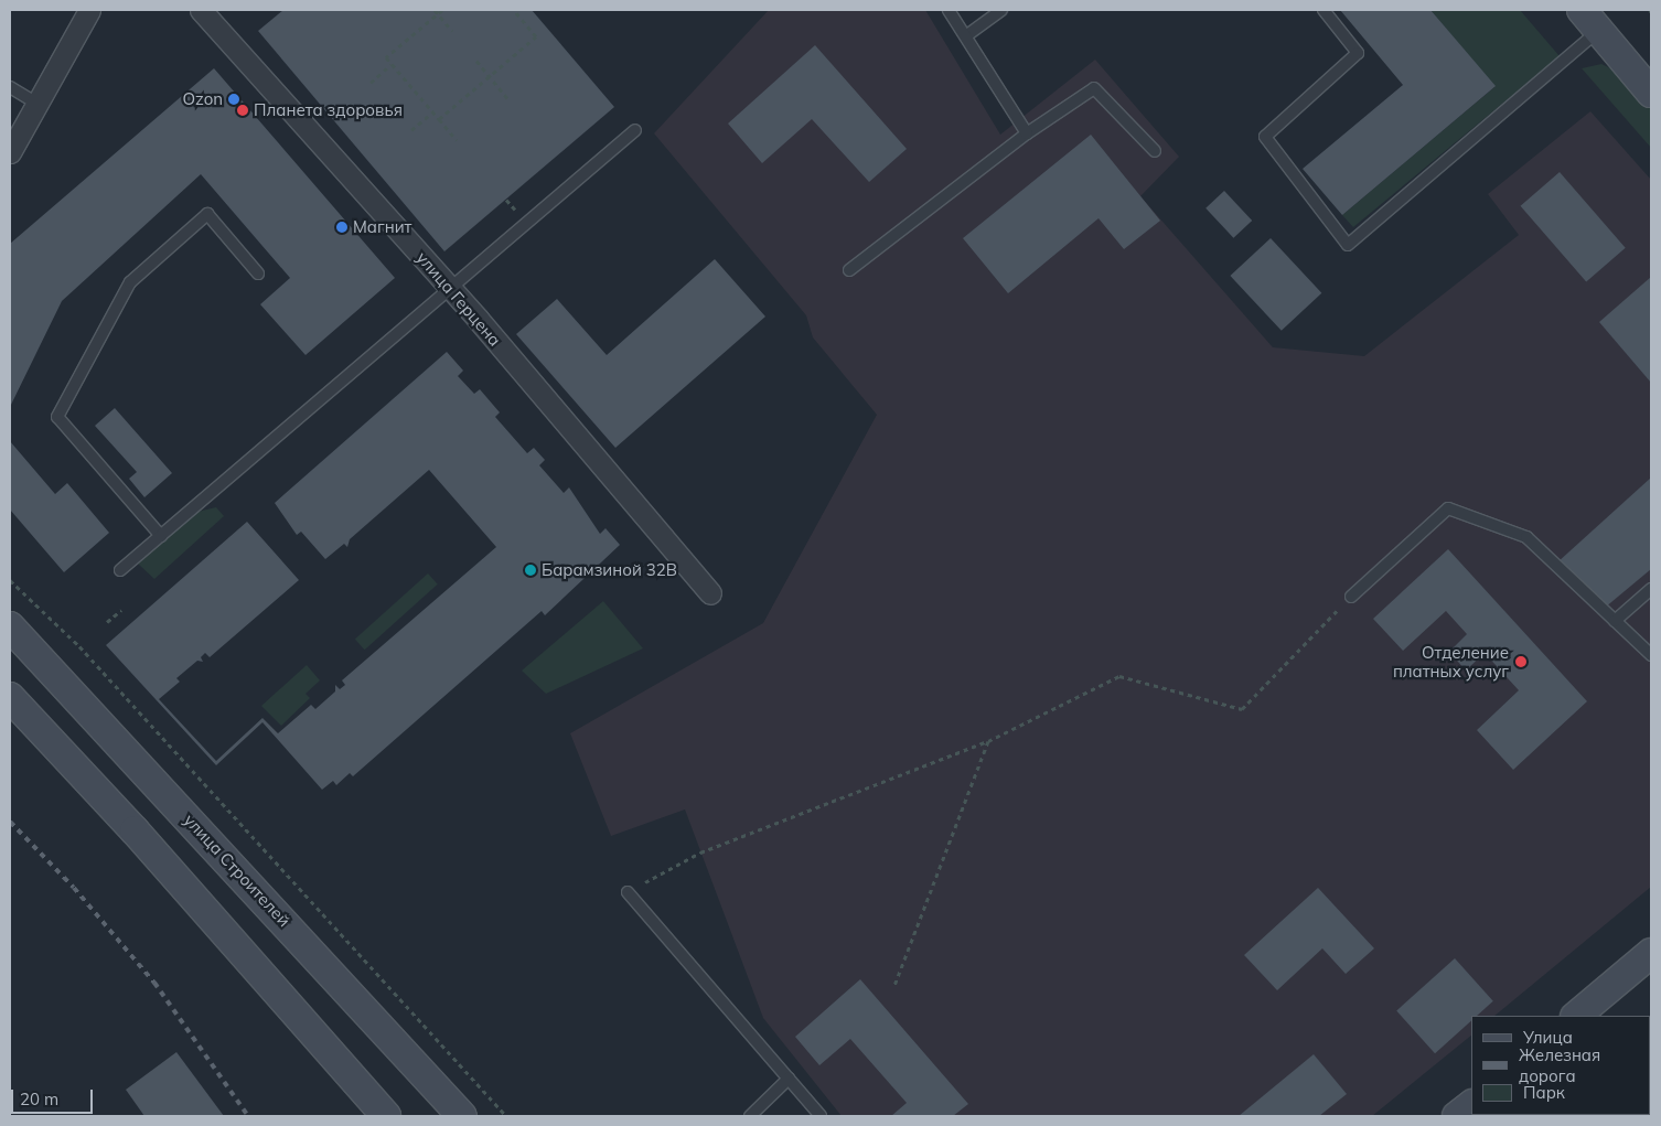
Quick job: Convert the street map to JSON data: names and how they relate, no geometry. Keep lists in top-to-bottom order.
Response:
{
  "streets": {
    "main road": ["улица Строителей"],
    "street": ["улица Герцена"]
  },
  "places": [
    "Ozon",
    "Планета здоровья",
    "Магнит",
    "Барамзиной 32В",
    "Отделение платных услуг"
  ],
  "legend": ["Улица", "Железная дорога", "Парк"],
  "scale_bar": "20 m"
}
